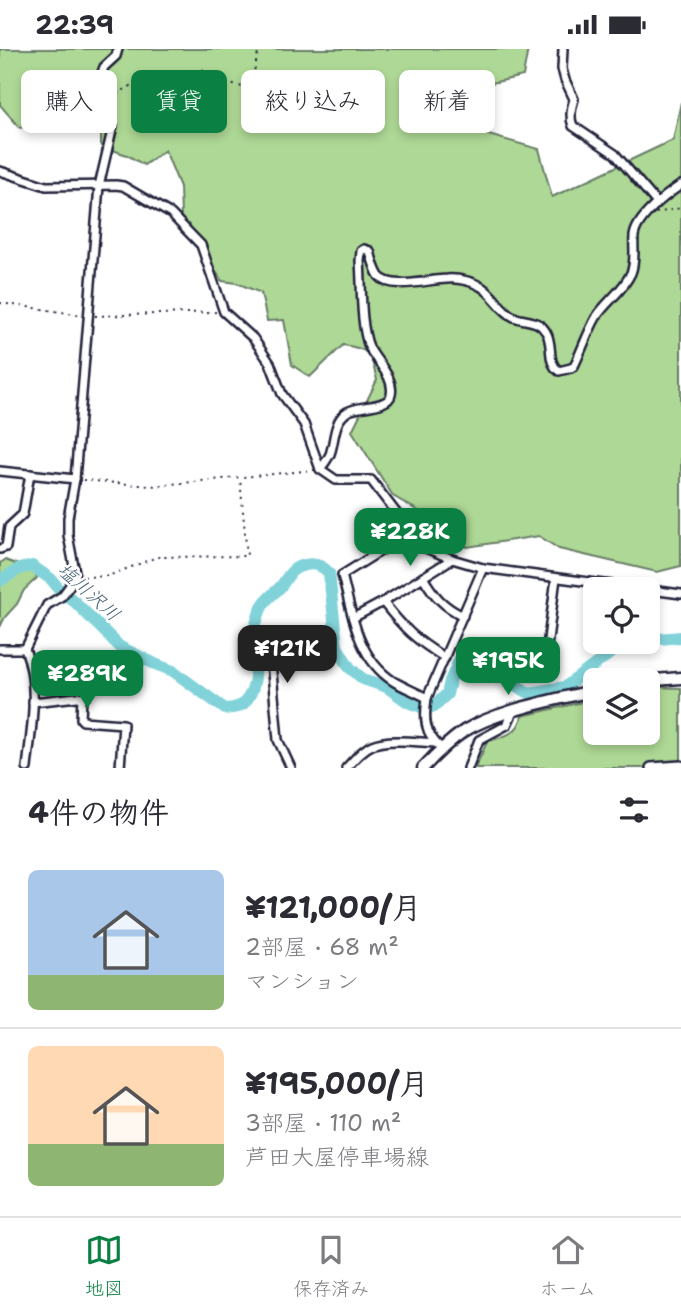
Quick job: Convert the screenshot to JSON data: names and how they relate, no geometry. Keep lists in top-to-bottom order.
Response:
{
  "water": ["塩川沢川"],
  "page": {
    "status": "22:39",
    "chip": [
      "購入",
      "賃貸",
      "絞り込み",
      "新着"
    ],
    "price": [
      "¥228K",
      "¥121K",
      "¥195K",
      "¥289K"
    ],
    "heading": "4件の物件",
    "list": [
      {
        "name": "¥121,000/月",
        "note": "2部屋 · 68 m² · マンション"
      },
      {
        "name": "¥195,000/月",
        "note": "3部屋 · 110 m² · 芦田大屋停車場線"
      }
    ],
    "tabs": ["地図", "保存済み", "ホーム"]
  }
}
